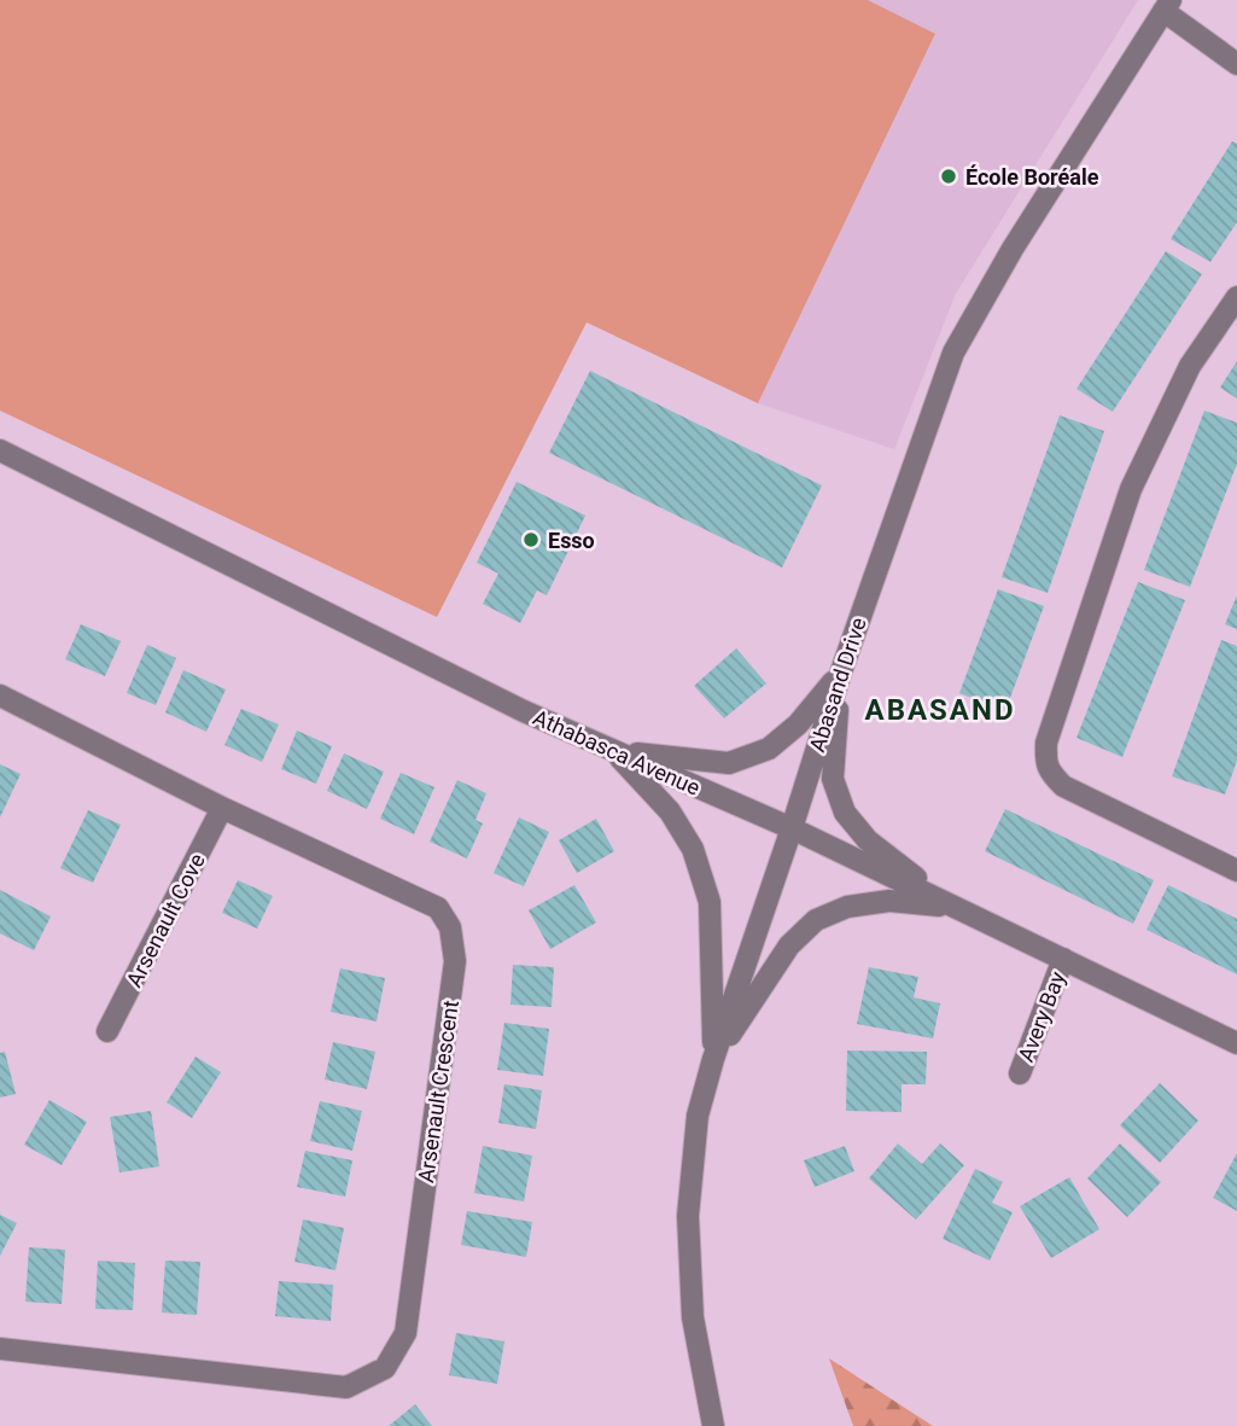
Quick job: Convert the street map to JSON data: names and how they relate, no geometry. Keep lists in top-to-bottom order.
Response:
{
  "streets": {
    "street": [
      "Abasand Drive",
      "Athabasca Avenue",
      "Arsenault Cove",
      "Avery Bay",
      "Arsenault Crescent"
    ]
  },
  "crossings": [
    ["Abasand Drive", "Athabasca Avenue"],
    ["Athabasca Avenue", "Avery Bay"],
    ["Arsenault Cove", "Arsenault Crescent"]
  ],
  "districts": ["ABASAND"],
  "places": ["École Boréale", "Esso"]
}
